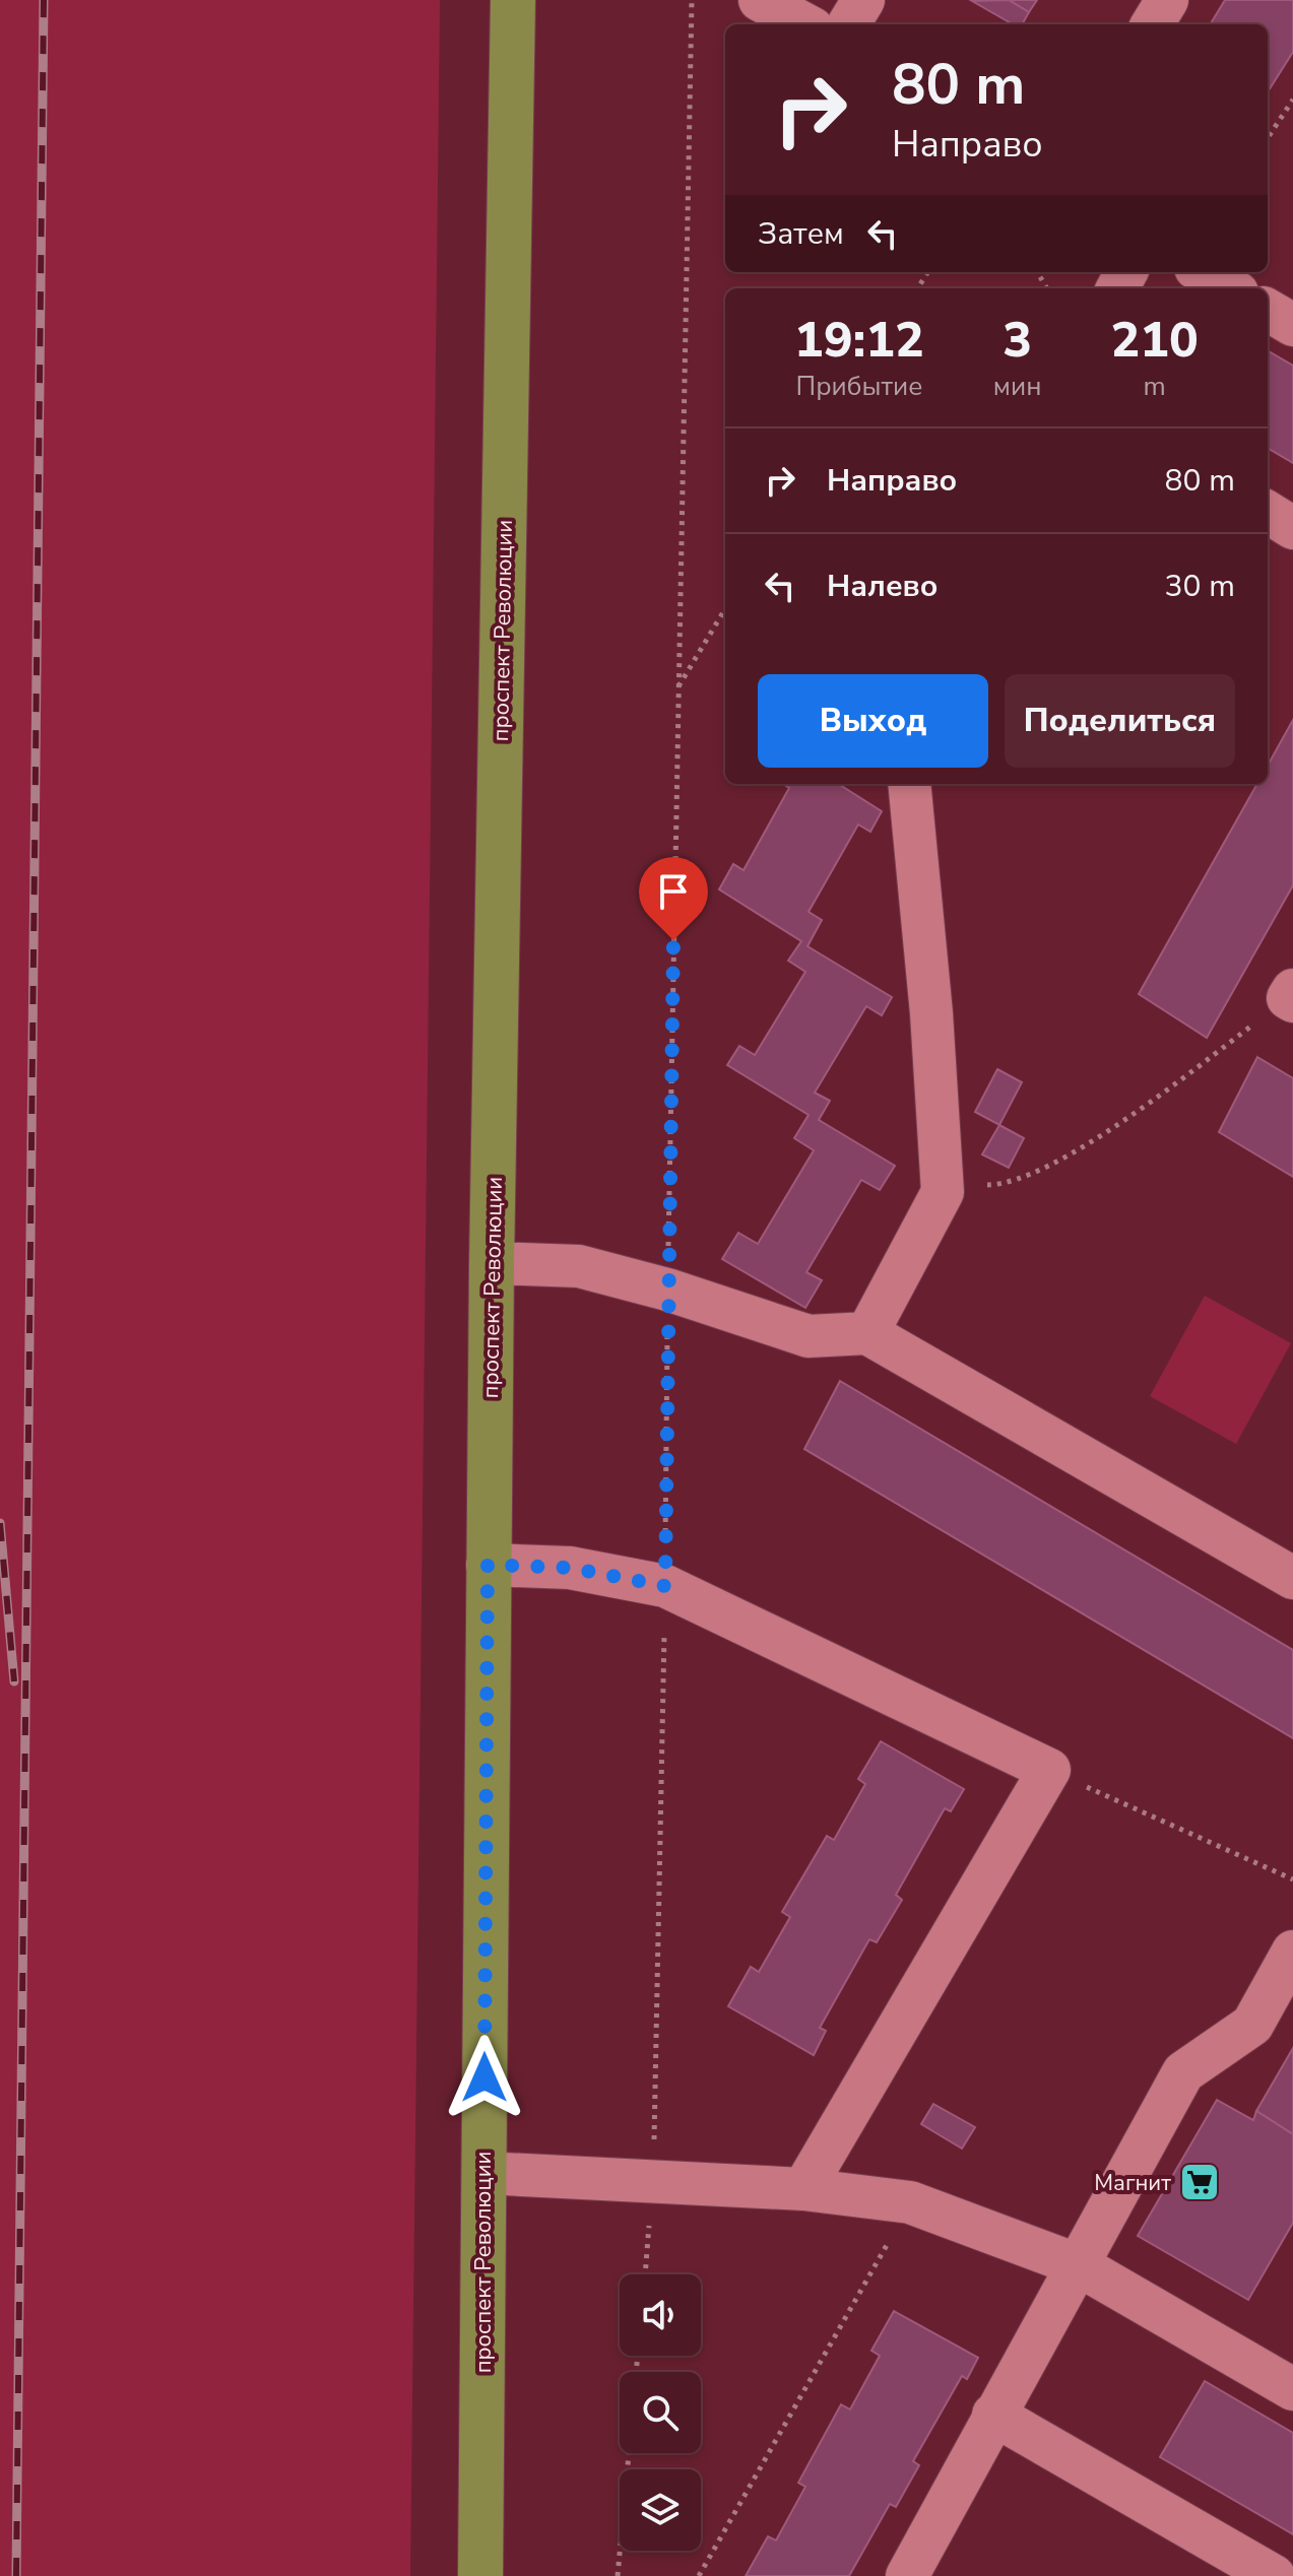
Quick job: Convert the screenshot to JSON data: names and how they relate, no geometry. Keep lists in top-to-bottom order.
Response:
{
  "streets": {
    "main road": ["проспект Революции"]
  },
  "places": {
    "supermarket": ["Магнит"]
  },
  "page": {
    "turn": ["80 m", "Направо"],
    "then": "Затем",
    "eta": [
      "19:12",
      "Прибытие",
      "3",
      "мин",
      "210",
      "m"
    ],
    "list": [
      {
        "name": "Направо",
        "value": "80 m"
      },
      {
        "name": "Налево",
        "value": "30 m"
      }
    ],
    "buttons": ["Выход", "Поделиться"]
  }
}
